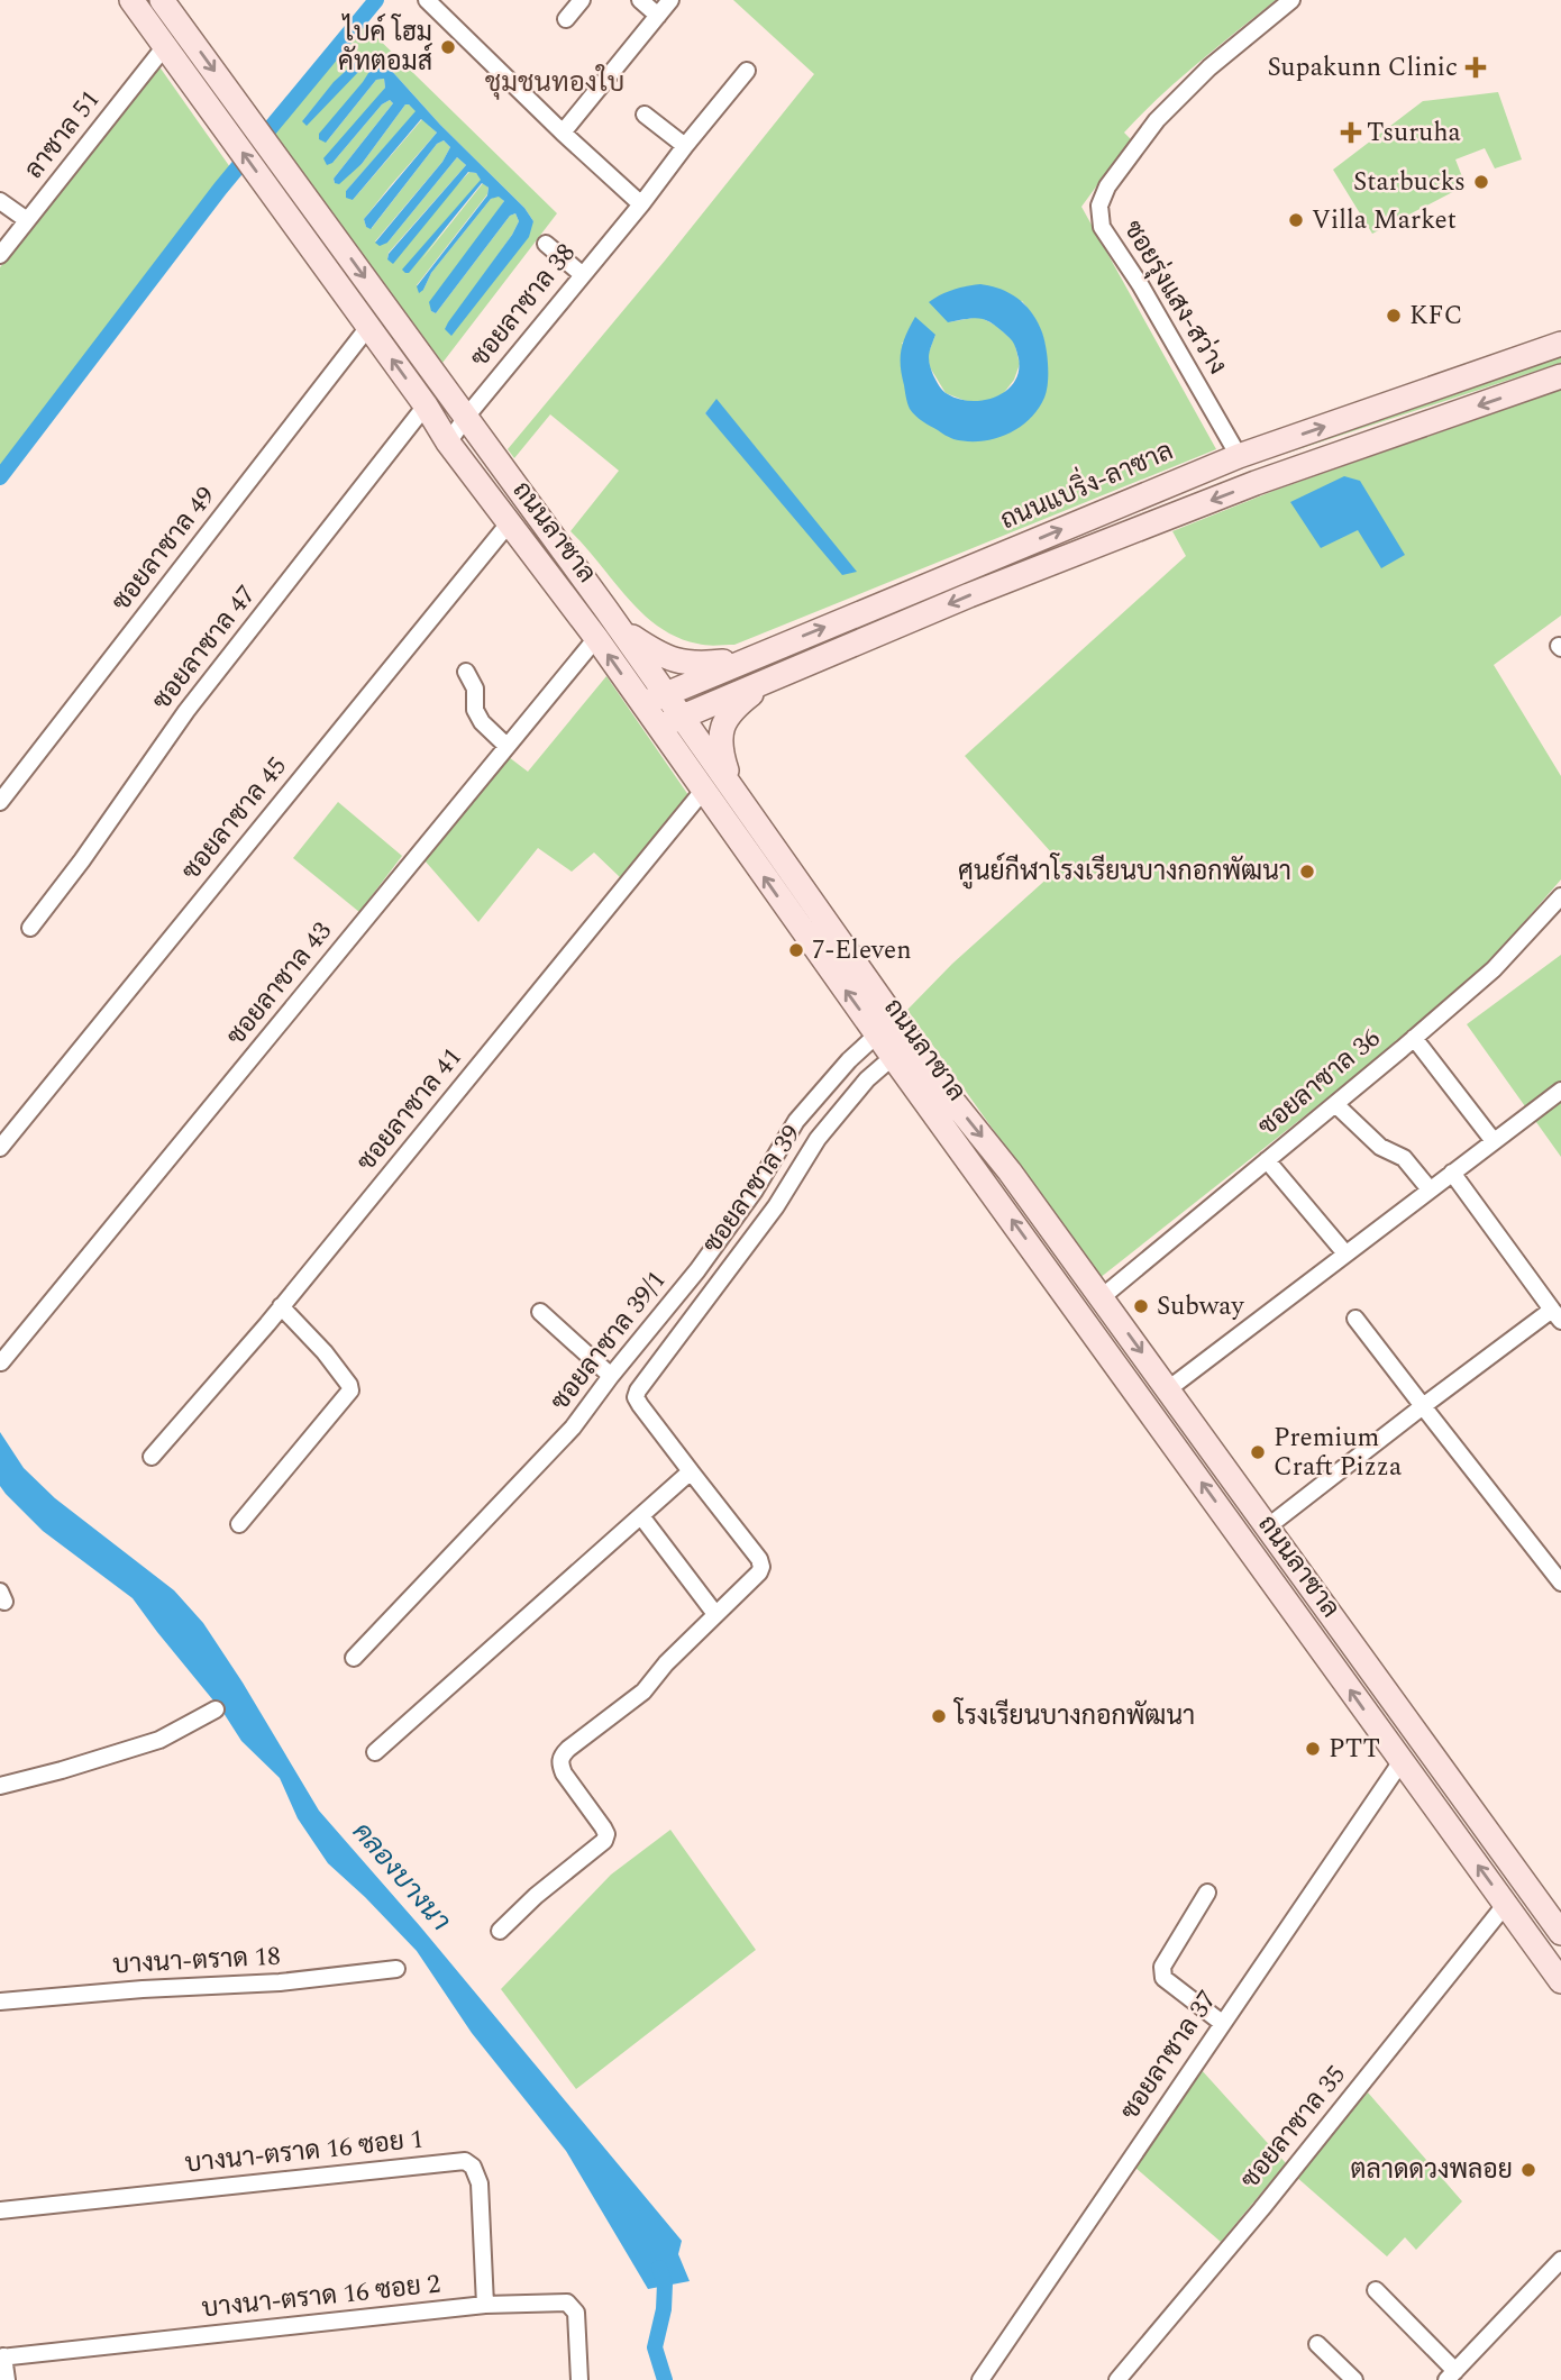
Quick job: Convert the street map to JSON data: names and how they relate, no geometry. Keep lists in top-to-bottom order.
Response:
{
  "streets": {
    "street": [
      "ลาซาล 51",
      "ซอยรุ่งแสง-สว่าง",
      "ซอยลาซาล 38",
      "ถนนแบริ่ง-ลาซาล",
      "ถนนลาซาล",
      "ซอยลาซาล 49",
      "ซอยลาซาล 47",
      "ซอยลาซาล 45",
      "ซอยลาซาล 43",
      "ซอยลาซาล 36",
      "ซอยลาซาล 41",
      "ซอยลาซาล 39",
      "ซอยลาซาล 39/1",
      "บางนา-ตราด 18",
      "ซอยลาซาล 37",
      "ซอยลาซาล 35",
      "บางนา-ตราด 16 ซอย 1",
      "บางนา-ตราด 16 ซอย 2"
    ]
  },
  "crossings": [
    ["ลาซาล 51", "ถนนลาซาล"],
    ["ซอยรุ่งแสง-สว่าง", "ถนนแบริ่ง-ลาซาล"],
    ["ซอยลาซาล 38", "ถนนลาซาล"],
    ["ถนนแบริ่ง-ลาซาล", "ถนนลาซาล"],
    ["ถนนลาซาล", "ซอยลาซาล 49"],
    ["ถนนลาซาล", "ซอยลาซาล 47"],
    ["ถนนลาซาล", "ซอยลาซาล 45"],
    ["ถนนลาซาล", "ซอยลาซาล 43"],
    ["ถนนลาซาล", "ซอยลาซาล 36"],
    ["ถนนลาซาล", "ซอยลาซาล 41"],
    ["ถนนลาซาล", "ซอยลาซาล 39"],
    ["ถนนลาซาล", "ซอยลาซาล 39/1"],
    ["ถนนลาซาล", "ซอยลาซาล 37"],
    ["ถนนลาซาล", "ซอยลาซาล 35"],
    ["บางนา-ตราด 16 ซอย 1", "บางนา-ตราด 16 ซอย 2"]
  ],
  "districts": ["ชุมชนทองใบ"],
  "water": ["คลองบางนา"],
  "places": {
    "other": [
      "ไบค์ โฮม คัทตอมส์",
      "Starbucks",
      "Villa Market",
      "KFC",
      "ศูนย์กีฬาโรงเรียนบางกอกพัฒนา",
      "7-Eleven",
      "Subway",
      "Premium Craft Pizza",
      "โรงเรียนบางกอกพัฒนา",
      "PTT",
      "ตลาดดวงพลอย"
    ],
    "health": ["Supakunn Clinic", "Tsuruha"]
  }
}
